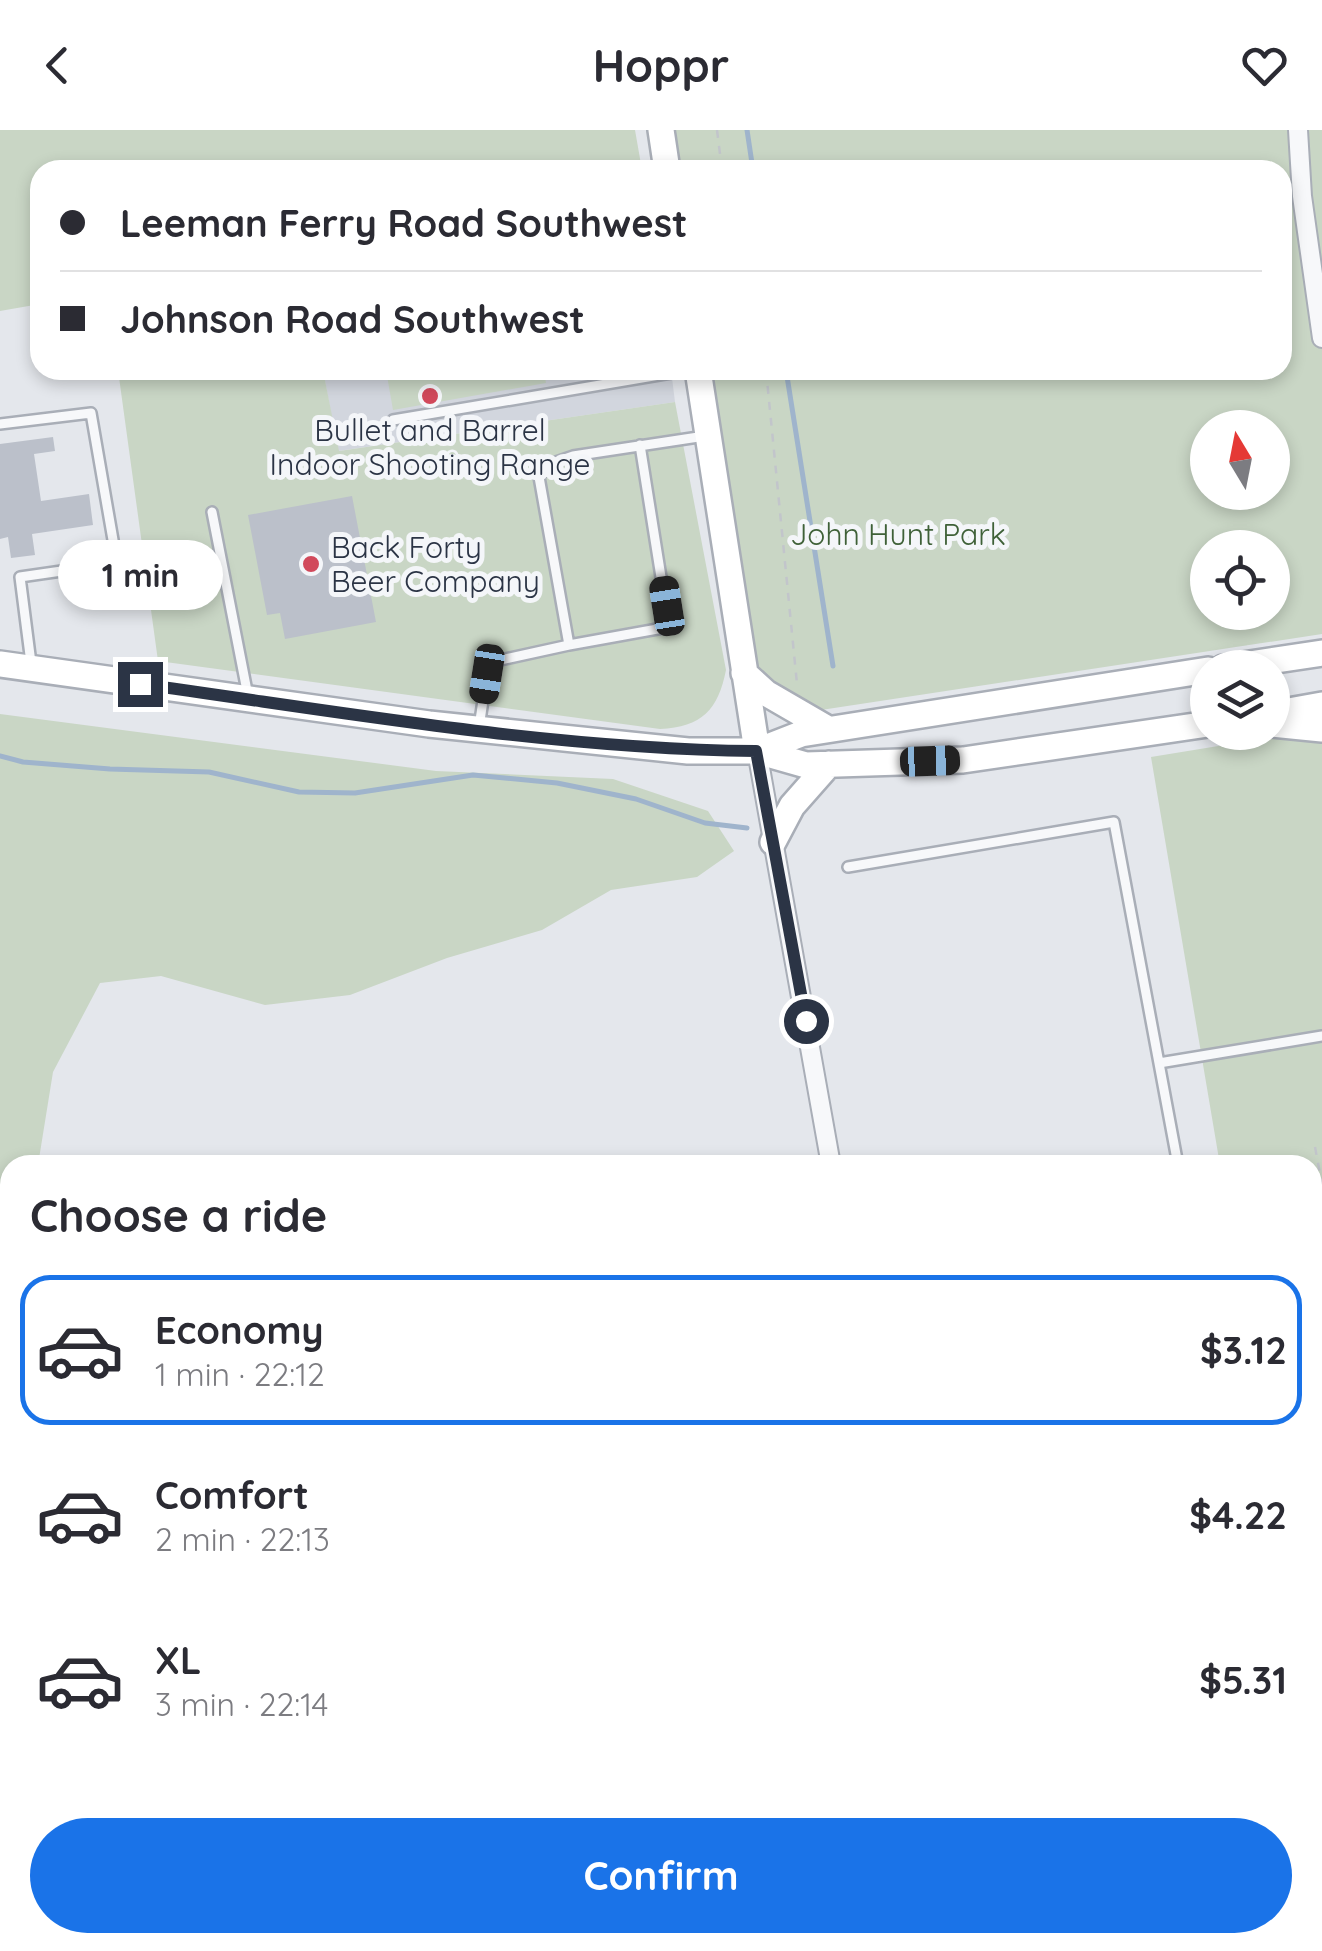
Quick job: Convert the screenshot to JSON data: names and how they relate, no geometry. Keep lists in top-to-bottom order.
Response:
{
  "parks": ["John Hunt Park"],
  "places": ["Bullet and Barrel Indoor Shooting Range", "Back Forty Beer Company"],
  "north": "top",
  "page": {
    "header": "Hoppr",
    "banner": ["Leeman Ferry Road Southwest", "Johnson Road Southwest"],
    "bubble": "1 min",
    "heading": "Choose a ride",
    "list": [
      {
        "name": "Economy",
        "note": "1 min · 22:12",
        "value": "$3.12"
      },
      {
        "name": "Comfort",
        "note": "2 min · 22:13",
        "value": "$4.22"
      },
      {
        "name": "XL",
        "note": "3 min · 22:14",
        "value": "$5.31"
      }
    ],
    "buttons": "Confirm"
  }
}
